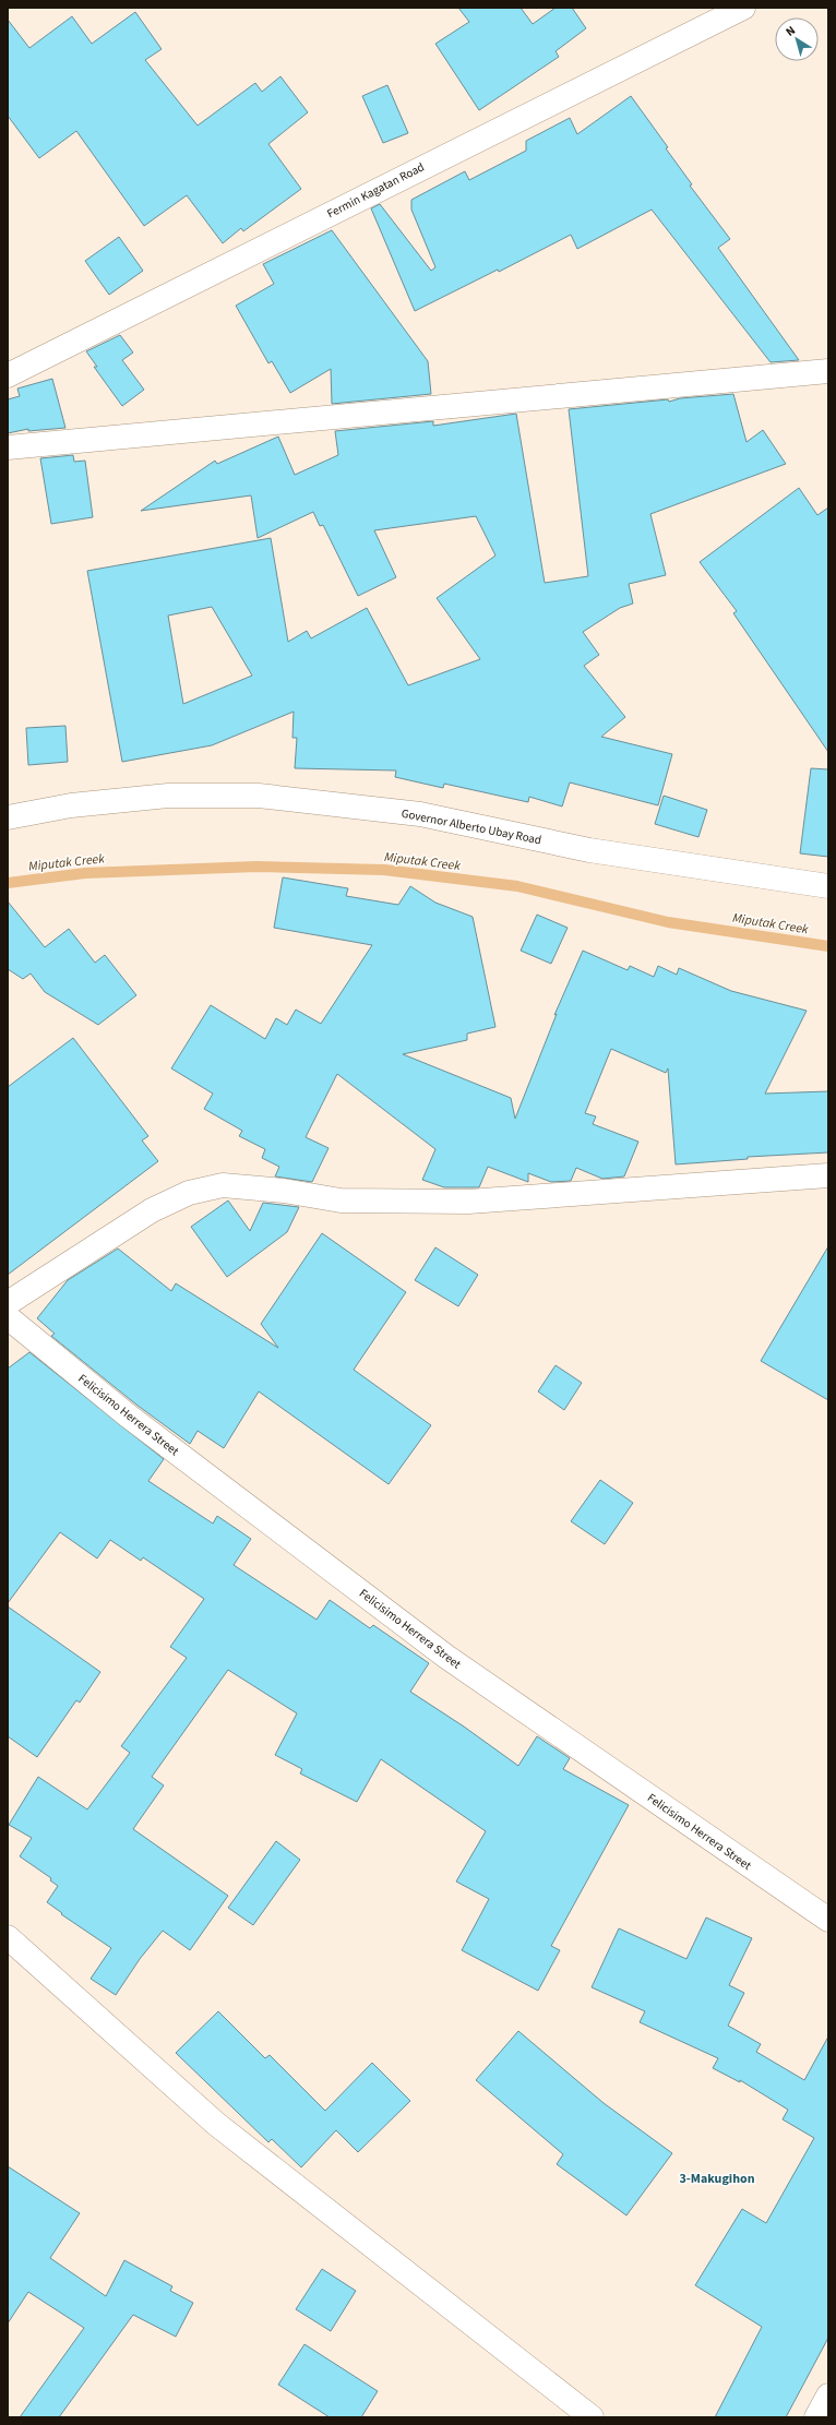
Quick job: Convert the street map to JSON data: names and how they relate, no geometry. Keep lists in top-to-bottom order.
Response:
{
  "streets": {
    "street": ["Fermin Kagatan Road", "Governor Alberto Ubay Road", "Felicisimo Herrera Street"]
  },
  "districts": ["3-Makugihon"],
  "water": ["Miputak Creek"],
  "north": "top left"
}
